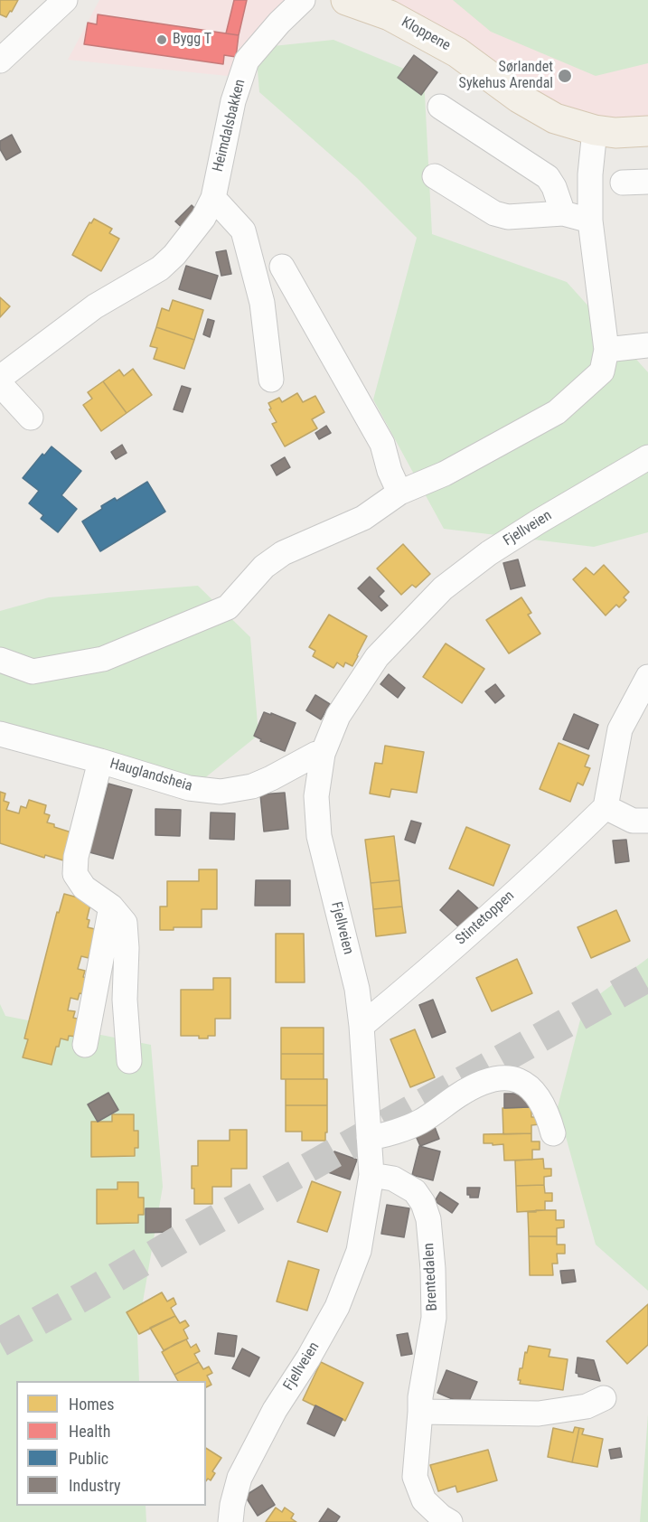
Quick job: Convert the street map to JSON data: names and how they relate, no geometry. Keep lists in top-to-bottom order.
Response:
{
  "streets": {
    "main road": ["Kloppene"],
    "street": [
      "Heimdalsbakken",
      "Fjellveien",
      "Hauglandsheia",
      "Stintetoppen",
      "Brentedalen"
    ]
  },
  "crossings": [
    ["Fjellveien", "Hauglandsheia"],
    ["Fjellveien", "Stintetoppen"],
    ["Fjellveien", "Brentedalen"]
  ],
  "places": ["Bygg T", "Sørlandet Sykehus Arendal"],
  "legend": [
    "Homes",
    "Health",
    "Public",
    "Industry"
  ]
}
